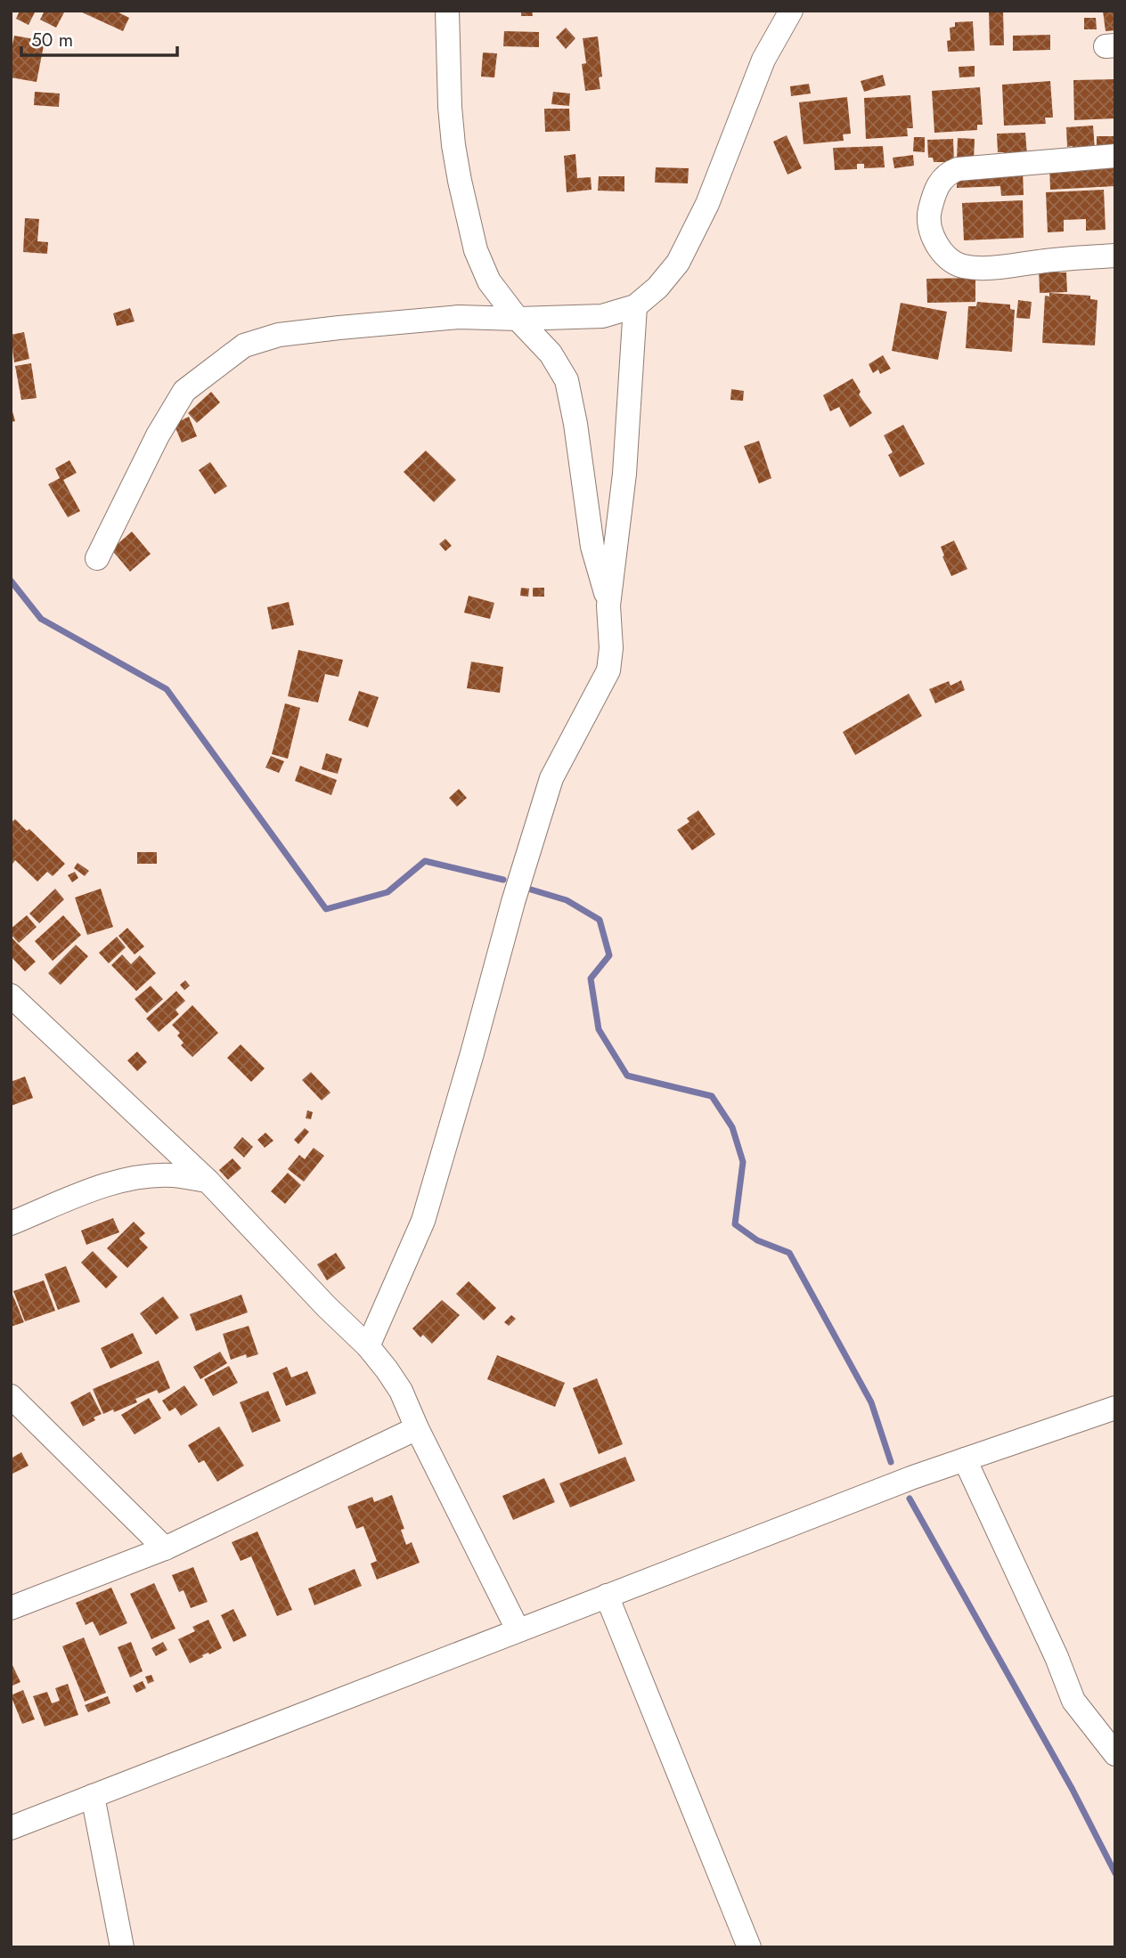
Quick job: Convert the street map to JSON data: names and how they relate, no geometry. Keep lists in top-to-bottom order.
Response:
{
  "scale_bar": "50 m"
}
